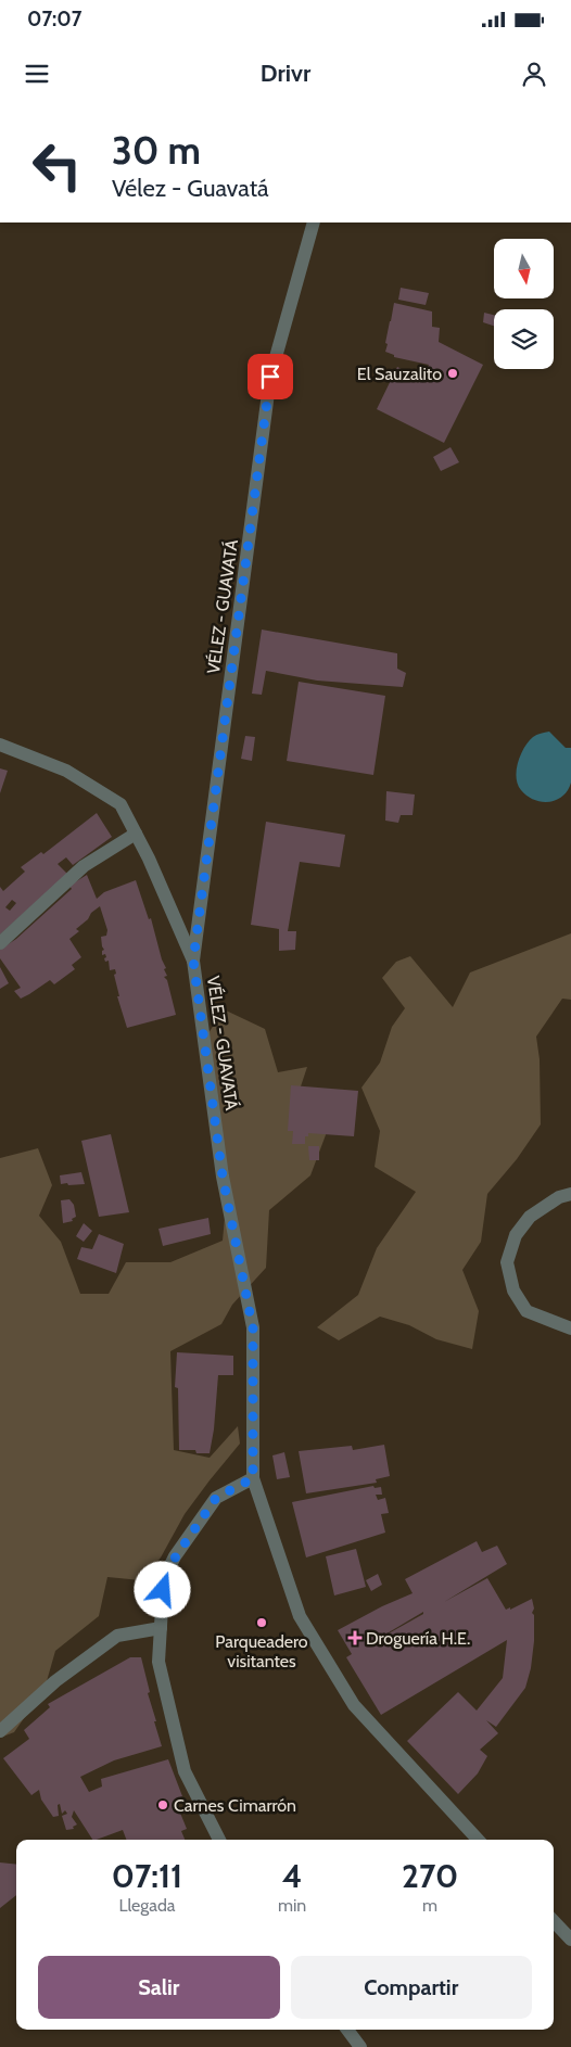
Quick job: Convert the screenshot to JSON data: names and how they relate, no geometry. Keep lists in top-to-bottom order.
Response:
{
  "streets": {
    "street": ["VÉLEZ - GUAVATÁ"]
  },
  "places": {
    "other": ["El Sauzalito", "Parqueadero visitantes", "Carnes Cimarrón"],
    "health": ["Droguería H.E."]
  },
  "north": "bottom",
  "page": {
    "status": "07:07",
    "header": "Drivr",
    "turn": ["30 m", "Vélez - Guavatá"],
    "eta": [
      "07:11",
      "Llegada",
      "4",
      "min",
      "270",
      "m"
    ],
    "buttons": ["Salir", "Compartir"]
  }
}
